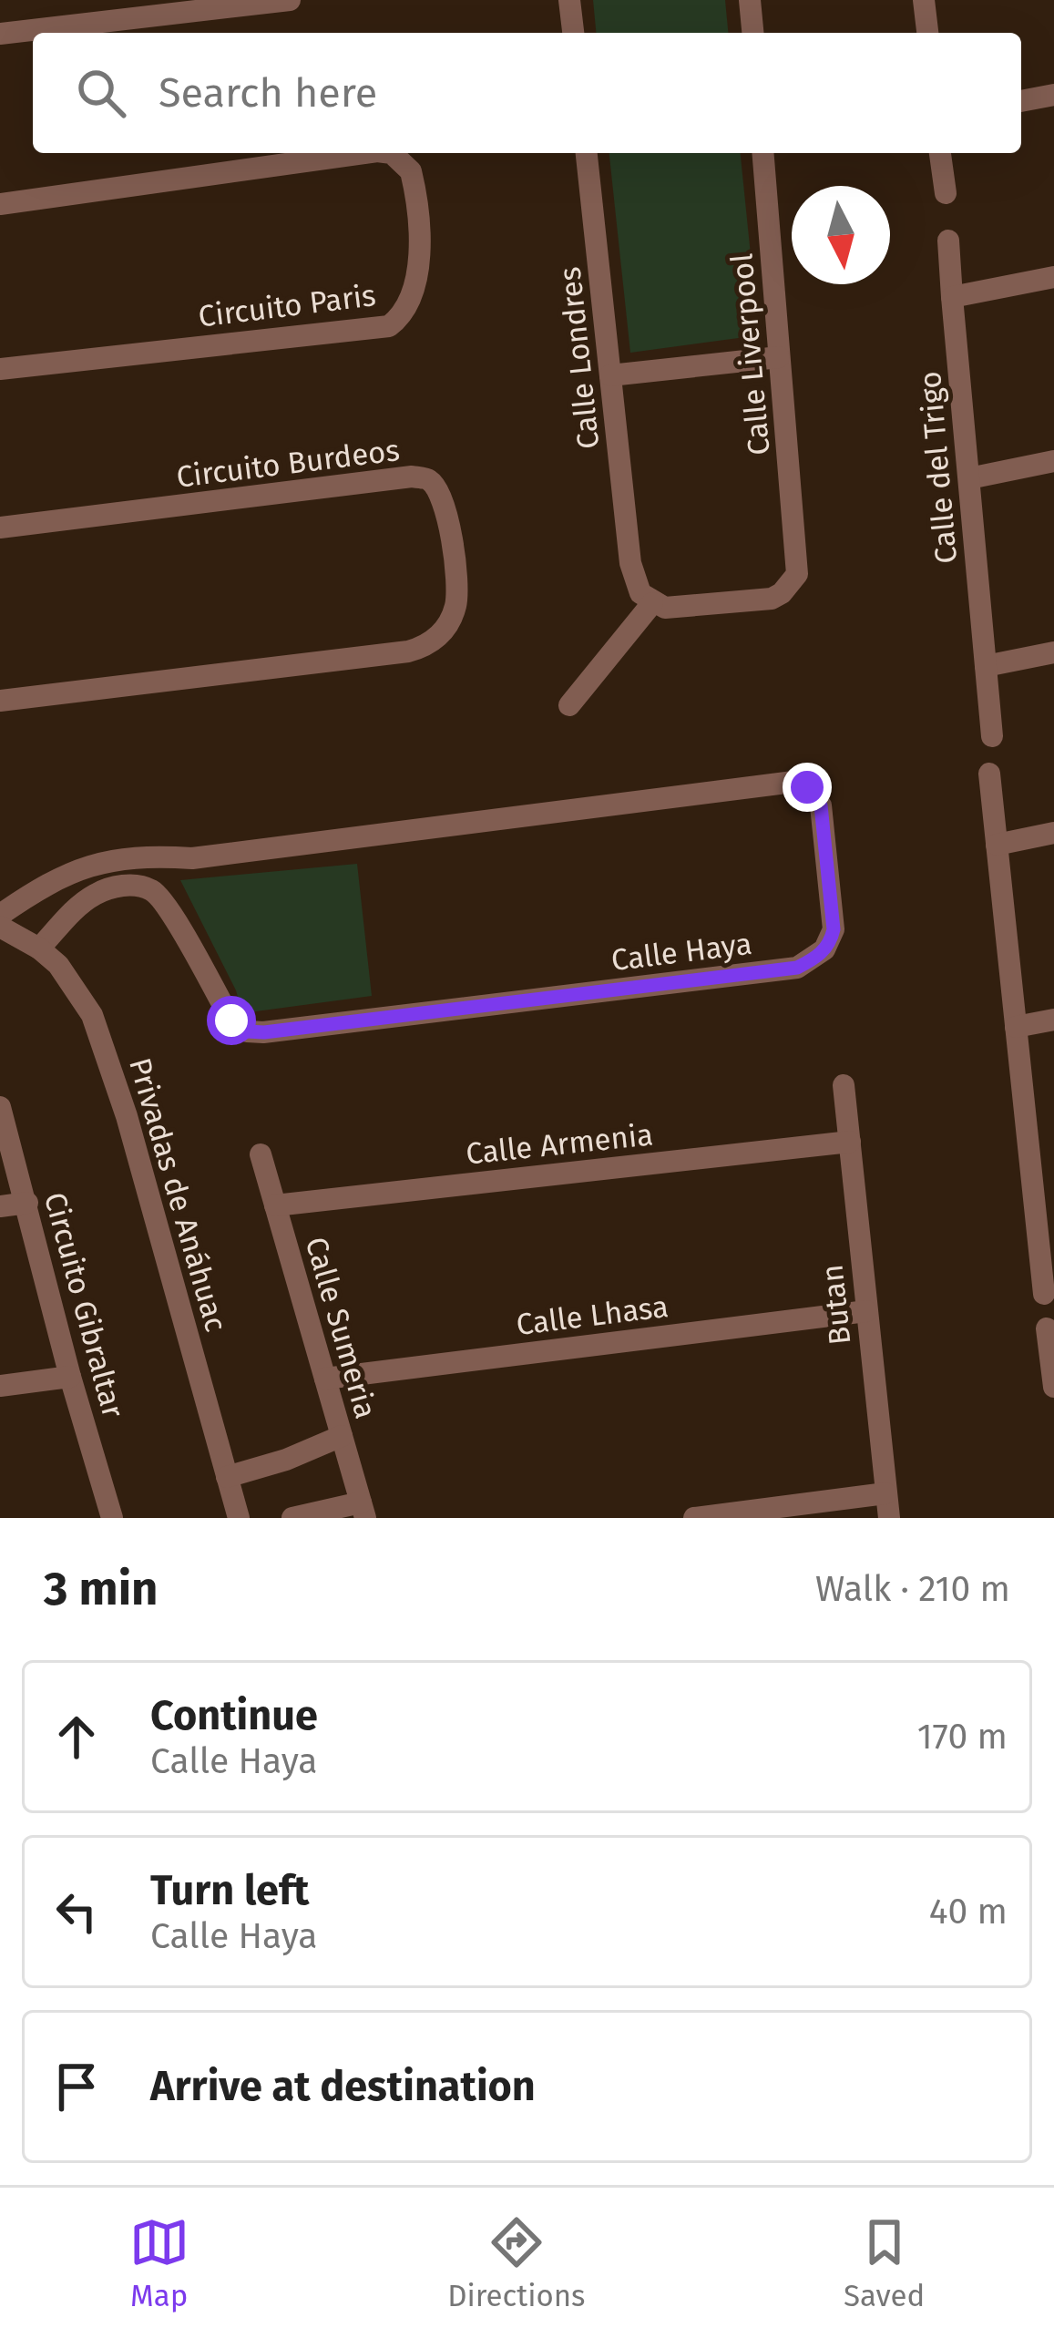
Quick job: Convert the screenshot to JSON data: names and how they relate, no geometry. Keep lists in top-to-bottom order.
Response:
{
  "streets": {
    "street": [
      "Circuito Paris",
      "Calle Liverpool",
      "Calle Londres",
      "Circuito Burdeos",
      "Calle del Trigo",
      "Calle Haya",
      "Calle Armenia",
      "Privadas de Anáhuac",
      "Circuito Gibraltar",
      "Butan",
      "Calle Lhasa",
      "Calle Sumeria"
    ]
  },
  "crossings": [
    ["Calle Liverpool", "Calle Londres"],
    ["Calle Haya", "Privadas de Anáhuac"],
    ["Calle Armenia", "Butan"],
    ["Calle Armenia", "Calle Sumeria"],
    ["Butan", "Calle Lhasa"],
    ["Calle Lhasa", "Calle Sumeria"]
  ],
  "north": "bottom",
  "page": {
    "search": "Search here",
    "heading": ["3 min", "Walk · 210 m"],
    "list": [
      ["Continue", "Calle Haya", "170 m"],
      ["Turn left", "Calle Haya", "40 m"],
      "Arrive at destination"
    ],
    "nav": ["Map", "Directions", "Saved"]
  }
}
